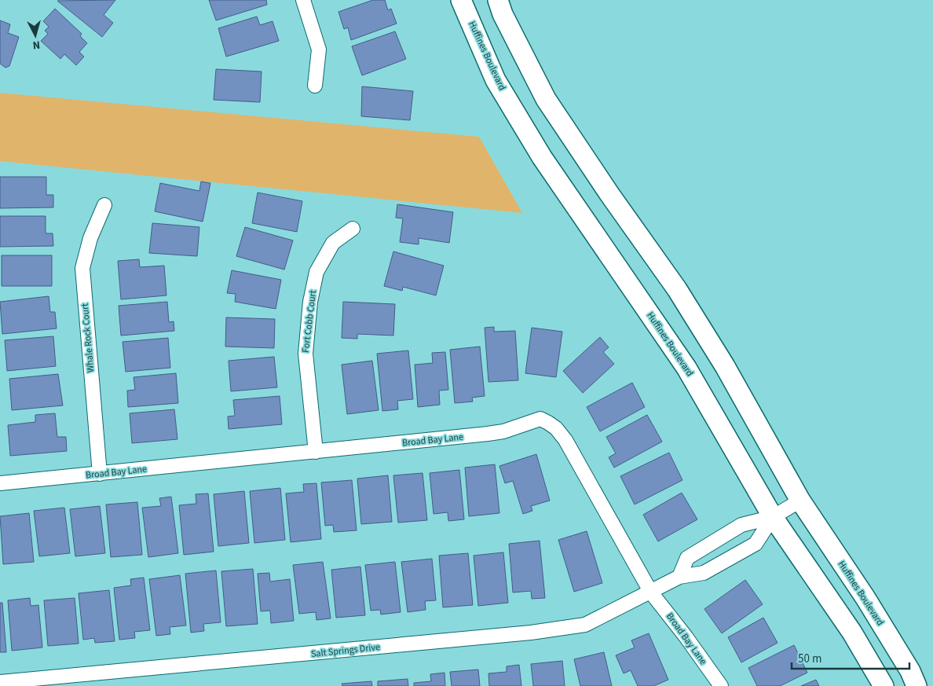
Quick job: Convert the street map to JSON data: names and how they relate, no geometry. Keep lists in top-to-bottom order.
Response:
{
  "streets": {
    "main road": ["Huffines Boulevard"],
    "street": [
      "Fort Cobb Court",
      "Whale Rock Court",
      "Broad Bay Lane",
      "Salt Springs Drive"
    ]
  },
  "crossings": [
    ["Huffines Boulevard", "Salt Springs Drive"],
    ["Fort Cobb Court", "Broad Bay Lane"],
    ["Whale Rock Court", "Broad Bay Lane"],
    ["Broad Bay Lane", "Salt Springs Drive"]
  ],
  "scale_bar": "50 m",
  "north": "bottom"
}
